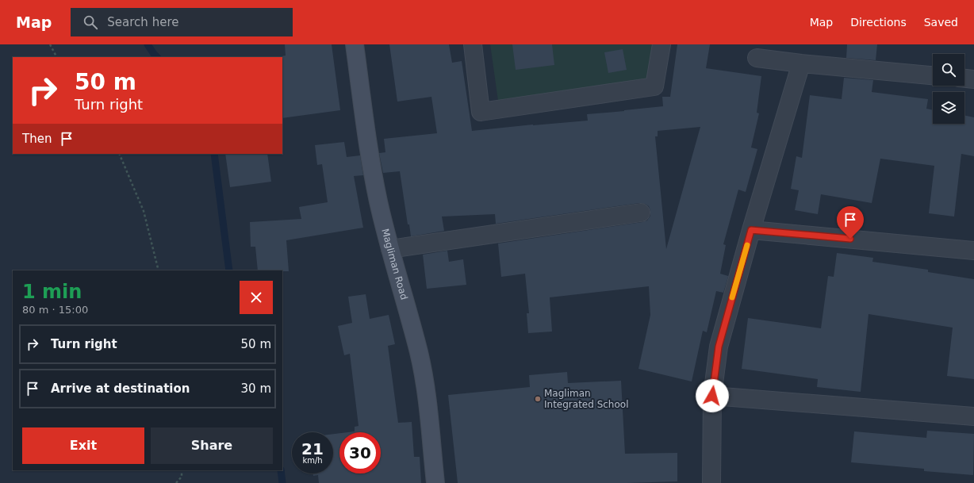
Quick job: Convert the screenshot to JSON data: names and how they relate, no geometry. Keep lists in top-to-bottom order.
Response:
{
  "streets": {
    "street": ["Magliman Road"]
  },
  "places": ["Magliman Integrated School"],
  "page": {
    "header": "Map",
    "search": "Search here",
    "nav": ["Map", "Directions", "Saved"],
    "turn": ["50 m", "Turn right"],
    "then": "Then",
    "heading": ["1 min", "80 m · 15:00"],
    "list": [
      {
        "name": "Turn right",
        "value": "50 m"
      },
      {
        "name": "Arrive at destination",
        "value": "30 m"
      }
    ],
    "buttons": ["Exit", "Share"],
    "speed": "21 km/h",
    "limit": "30"
  }
}
